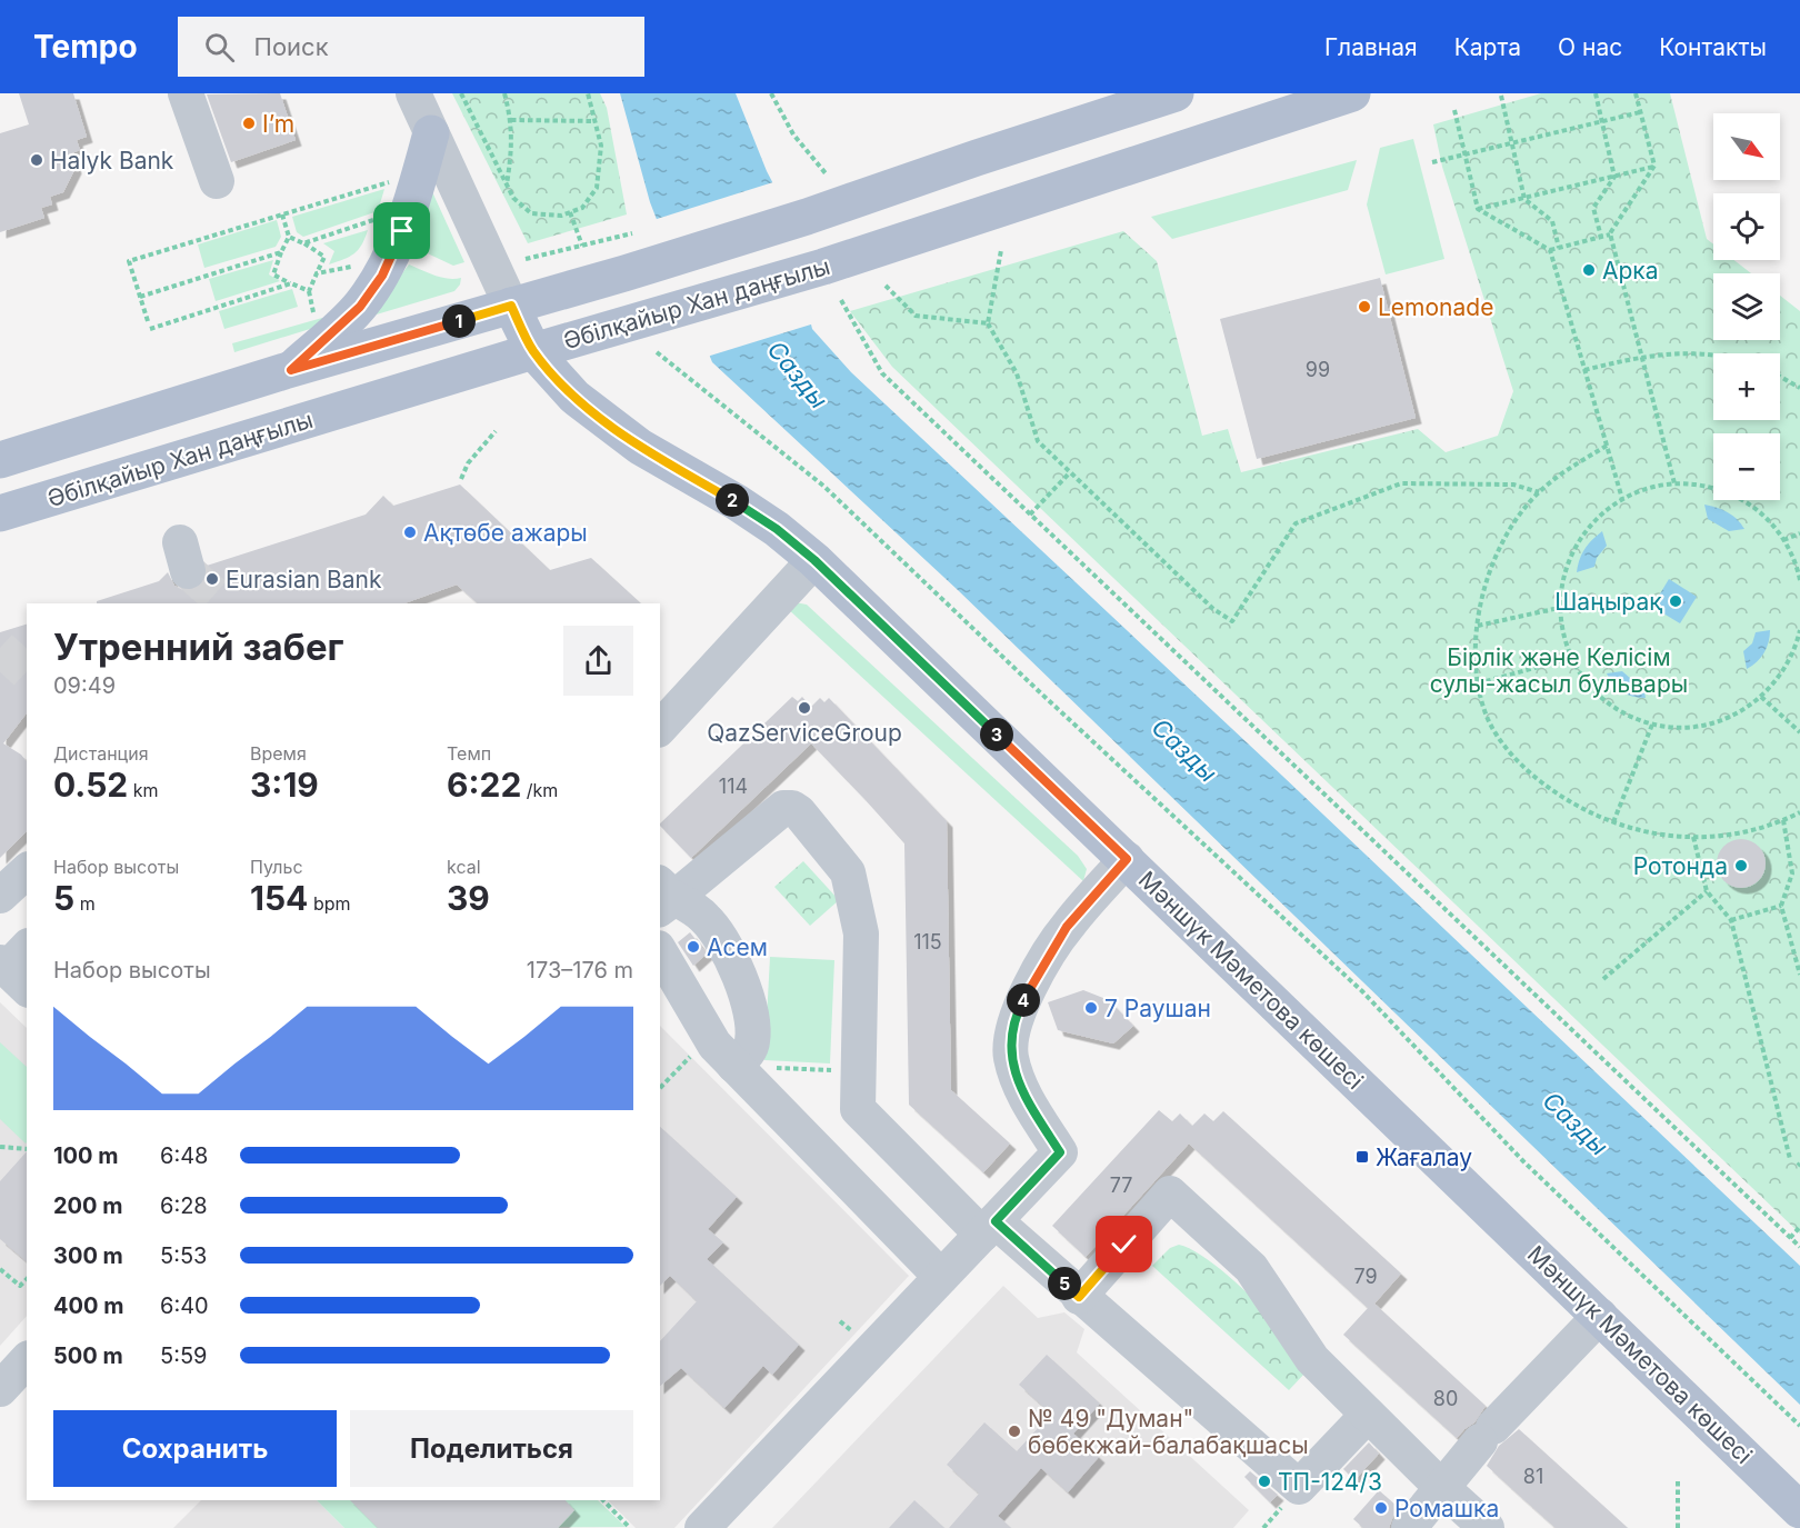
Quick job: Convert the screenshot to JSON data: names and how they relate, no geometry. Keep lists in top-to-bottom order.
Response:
{
  "streets": {
    "main road": ["Әбілқайыр Хан даңғылы", "Мәншүк Мәметова көшесі"]
  },
  "crossings": [
    ["Әбілқайыр Хан даңғылы", "Мәншүк Мәметова көшесі"]
  ],
  "water": ["Сазды"],
  "parks": ["Бірлік және Келісім сулы-жасыл бульвары"],
  "places": {
    "other": [
      "I’m",
      "Halyk Bank",
      "Арка",
      "Lemonade",
      "Ақтөбе ажары",
      "Eurasian Bank",
      "Шаңырақ",
      "QazServiceGroup",
      "Ротонда",
      "Асем",
      "7 Раушан",
      "№ 49 \"Думан\" бөбекжай-балабақшасы",
      "ТП-124/3",
      "Ромашка"
    ],
    "transit": ["Жағалау"]
  },
  "house_numbers": [
    "99",
    "114",
    "115",
    "77",
    "79",
    "80",
    "81"
  ],
  "north": "bottom right",
  "page": {
    "header": "Tempo",
    "search": "Поиск",
    "nav": [
      "Главная",
      "Карта",
      "О нас",
      "Контакты"
    ],
    "map_buttons": ["+", "−"],
    "pins": [
      "1",
      "2",
      "3",
      "4",
      "5"
    ],
    "heading": ["Утренний забег", "09:49"],
    "stats": [
      ["Дистанция", "0.52 km"],
      ["Время", "3:19"],
      ["Темп", "6:22 /km"],
      ["Набор высоты", "5 m"],
      ["Пульс", "154 bpm"],
      ["kcal", "39"]
    ],
    "chart": ["Набор высоты", "173–176 m"],
    "list": [
      {
        "name": "100 m",
        "note": "6:48"
      },
      {
        "name": "200 m",
        "note": "6:28"
      },
      {
        "name": "300 m",
        "note": "5:53"
      },
      {
        "name": "400 m",
        "note": "6:40"
      },
      {
        "name": "500 m",
        "note": "5:59"
      }
    ],
    "buttons": ["Сохранить", "Поделиться"]
  }
}
